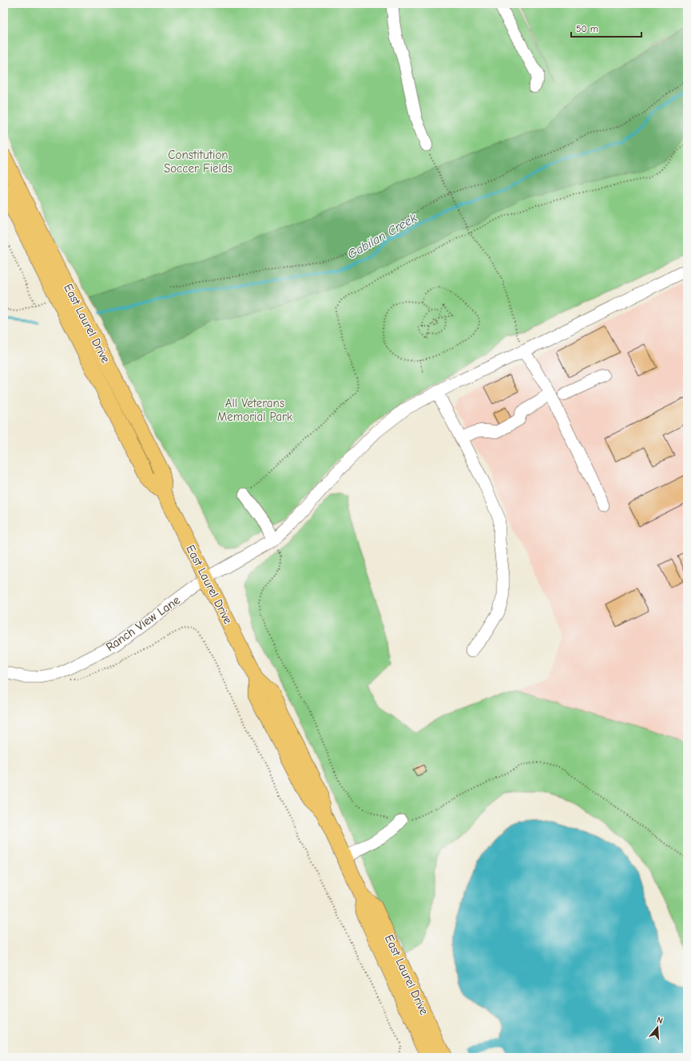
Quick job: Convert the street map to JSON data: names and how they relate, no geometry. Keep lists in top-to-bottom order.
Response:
{
  "streets": {
    "main road": ["East Laurel Drive"],
    "street": ["Ranch View Lane"]
  },
  "crossings": [
    ["East Laurel Drive", "Ranch View Lane"]
  ],
  "water": ["Gabilan Creek"],
  "parks": ["Constitution Soccer Fields", "All Veterans Memorial Park"],
  "scale_bar": "50 m",
  "north": "top"
}
